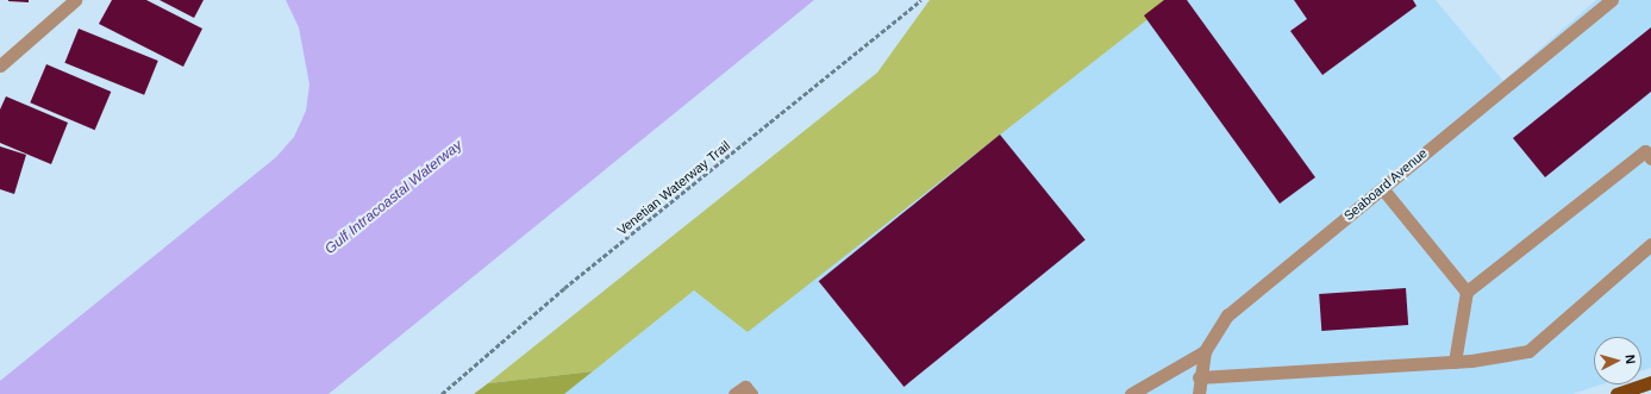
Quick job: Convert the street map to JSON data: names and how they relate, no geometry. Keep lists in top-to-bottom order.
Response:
{
  "streets": {
    "street": ["Seaboard Avenue"],
    "path": ["Venetian Waterway Trail"]
  },
  "water": ["Gulf Intracoastal Waterway"],
  "north": "right"
}
